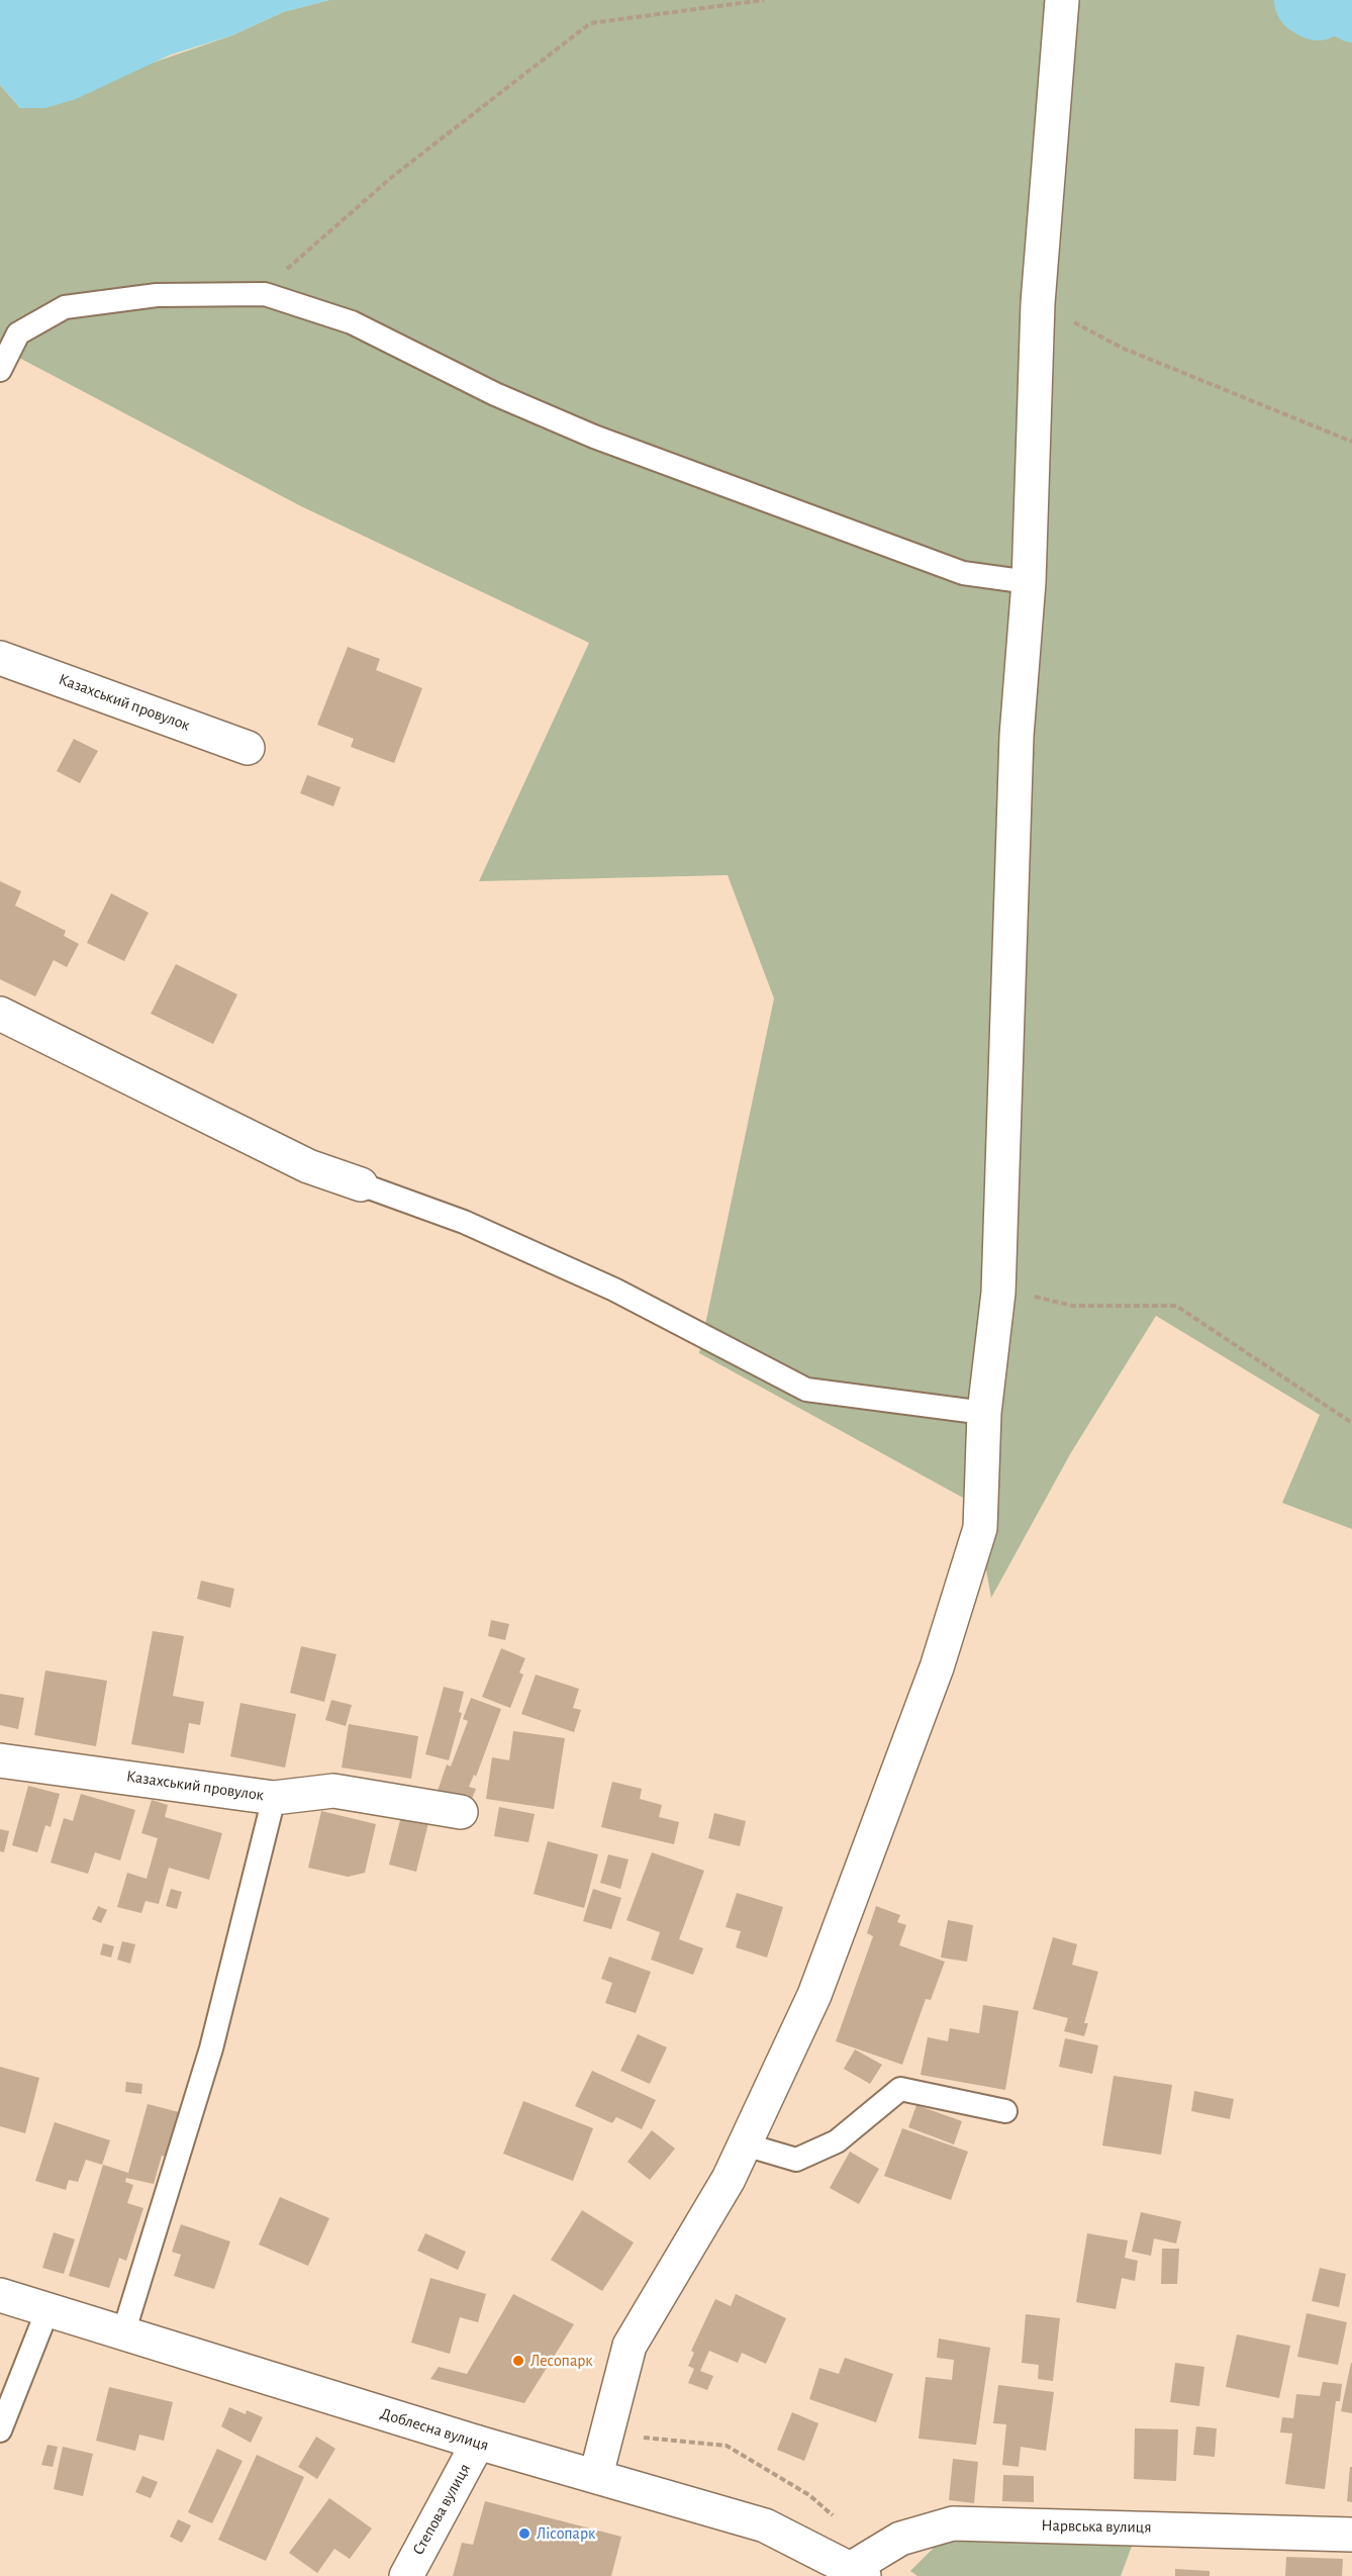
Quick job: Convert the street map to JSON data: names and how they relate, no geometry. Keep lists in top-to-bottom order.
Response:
{
  "streets": {
    "street": [
      "Казахський провулок",
      "Доблесна вулиця",
      "Степова вулиця",
      "Нарвська вулиця"
    ]
  },
  "crossings": [
    ["Доблесна вулиця", "Степова вулиця"],
    ["Доблесна вулиця", "Нарвська вулиця"]
  ],
  "places": ["Лесопарк", "Лісопарк"]
}
